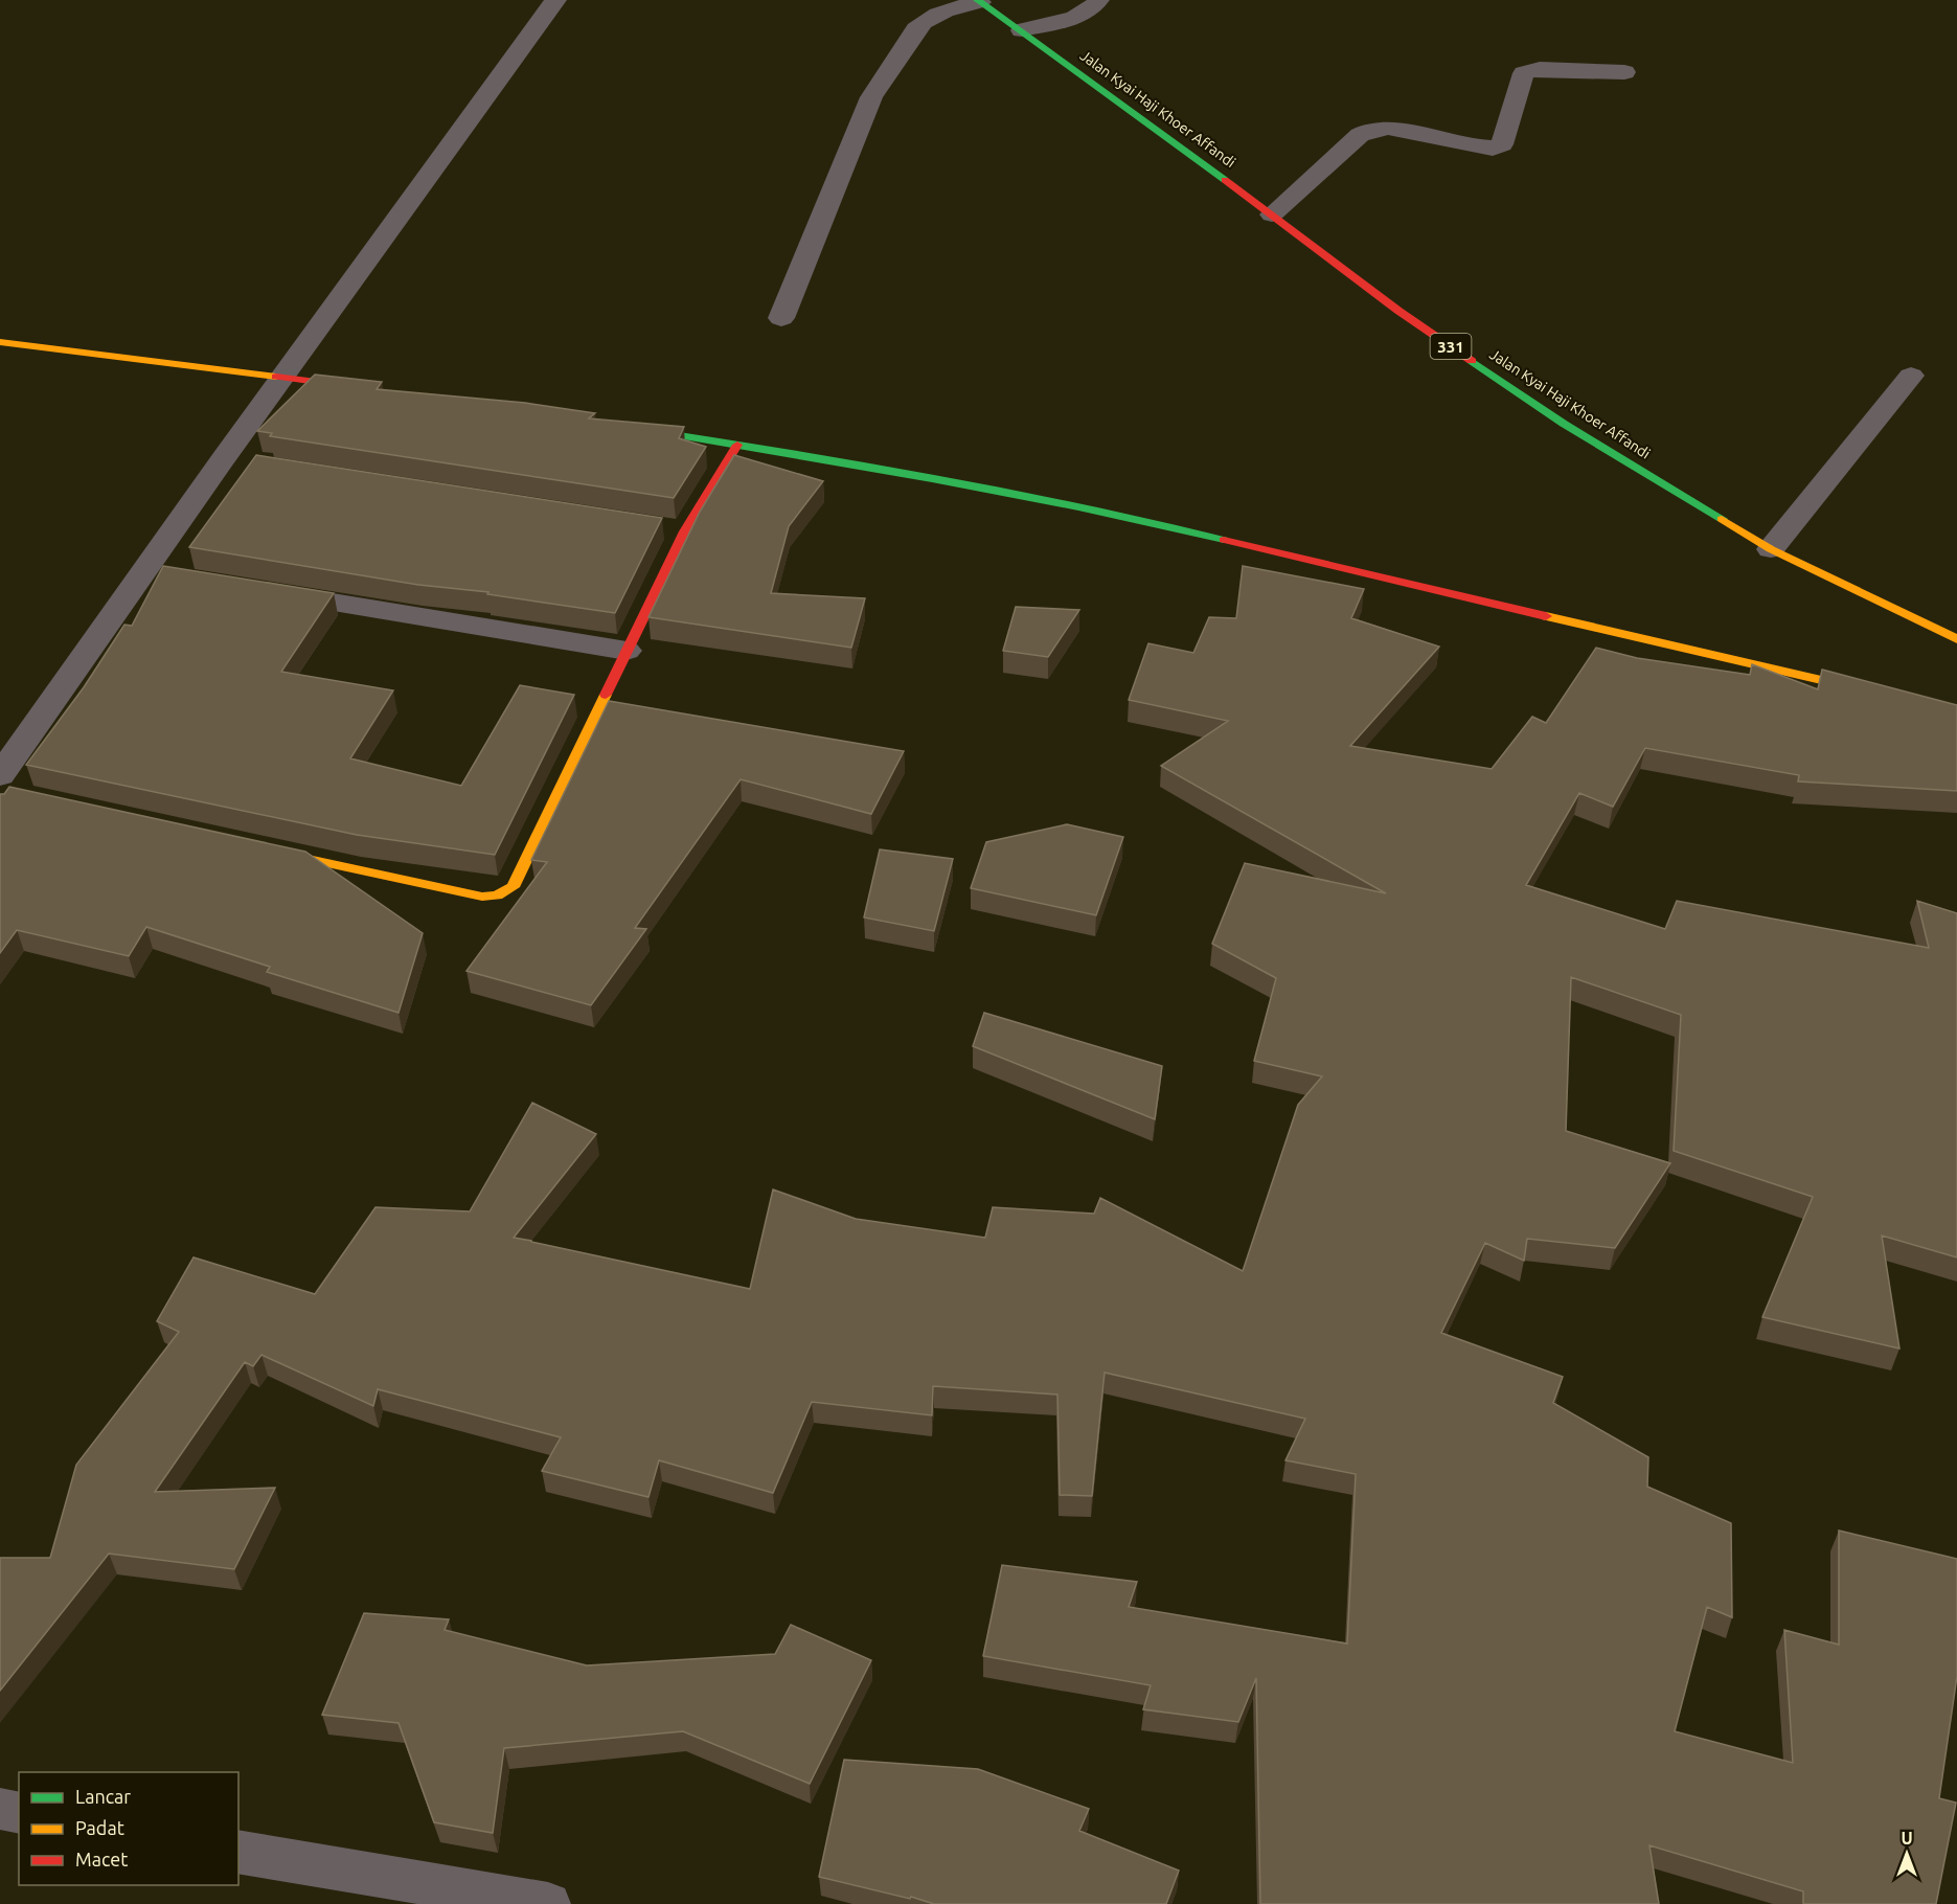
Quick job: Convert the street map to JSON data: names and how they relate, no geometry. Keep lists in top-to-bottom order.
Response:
{
  "streets": {
    "street": ["Jalan Kyai Haji Khoer Affandi", "331"]
  },
  "legend": ["Lancar", "Padat", "Macet"],
  "north": "top"
}
